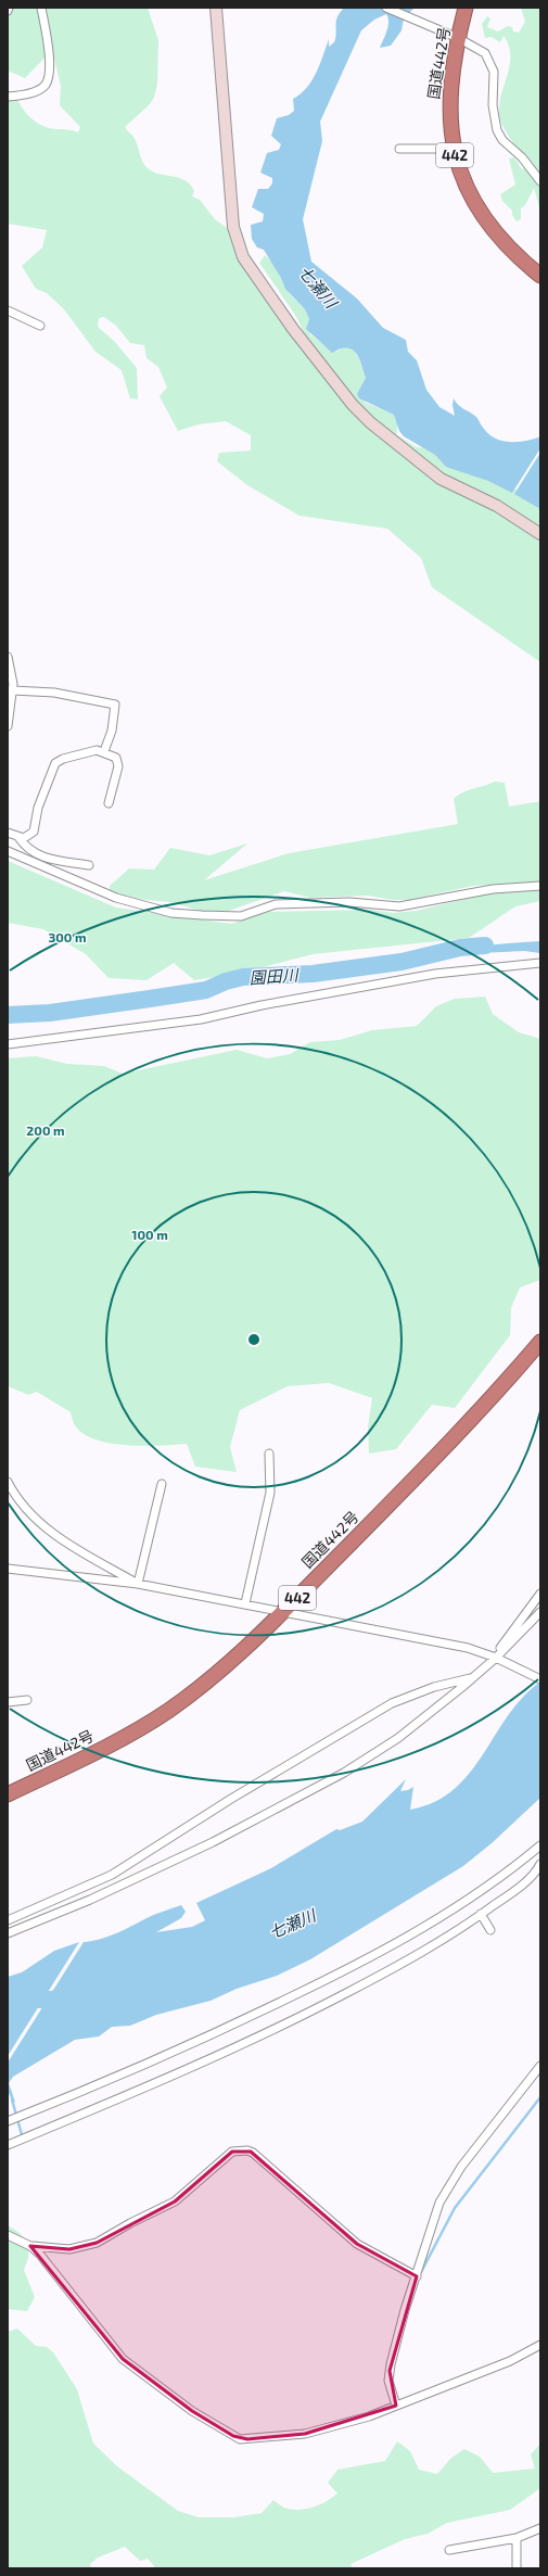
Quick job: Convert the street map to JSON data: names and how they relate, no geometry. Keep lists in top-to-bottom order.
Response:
{
  "streets": {
    "highway": ["国道442号", "442"]
  },
  "water": ["七瀬川", "園田川"],
  "rings": ["300 m", "200 m", "100 m"]
}
